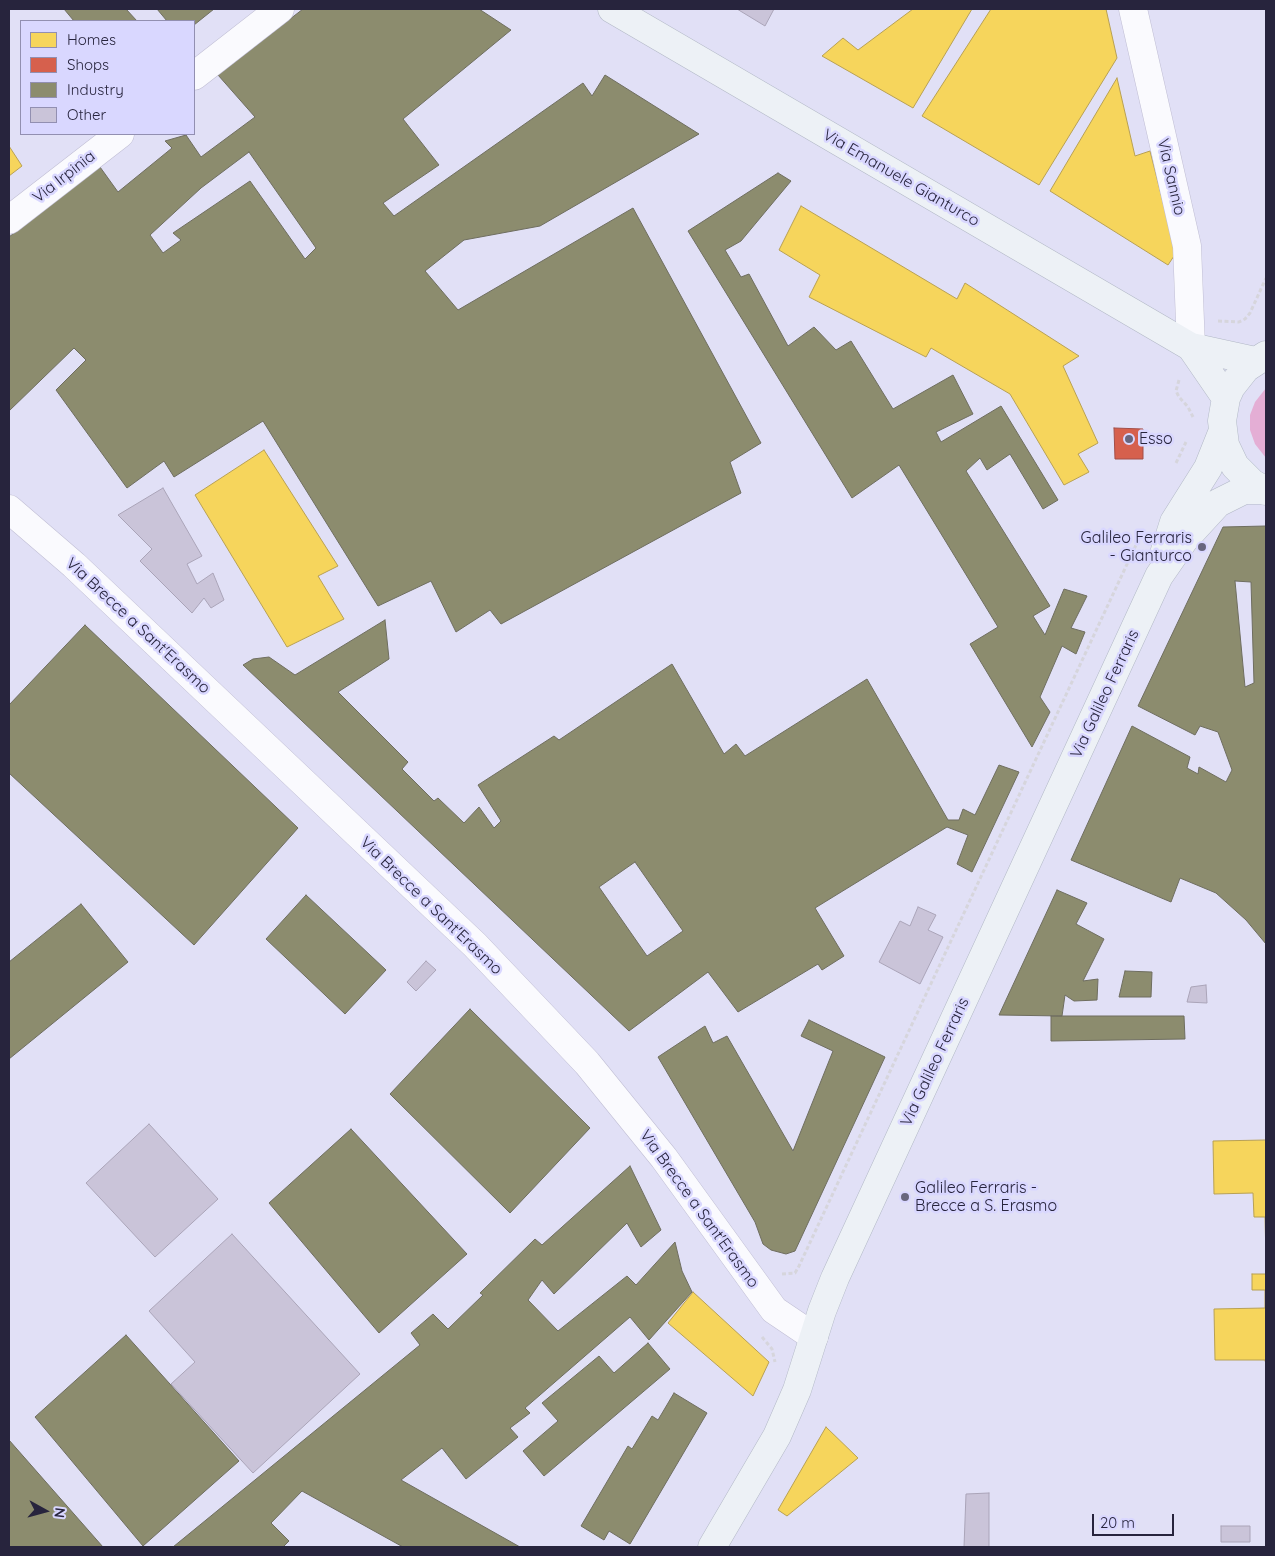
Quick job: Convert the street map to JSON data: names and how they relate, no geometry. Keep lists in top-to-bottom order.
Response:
{
  "streets": {
    "main road": ["Via Emanuele Gianturco", "Via Galileo Ferraris"],
    "street": ["Via Irpinia", "Via Sannio", "Via Brecce a Sant'Erasmo"]
  },
  "crossings": [
    ["Via Sannio", "Via Emanuele Gianturco"],
    ["Via Brecce a Sant'Erasmo", "Via Galileo Ferraris"]
  ],
  "places": ["Esso", "Galileo Ferraris - Gianturco", "Galileo Ferraris - Brecce a S. Erasmo"],
  "legend": [
    "Homes",
    "Shops",
    "Industry",
    "Other"
  ],
  "scale_bar": "20 m",
  "north": "right"
}
